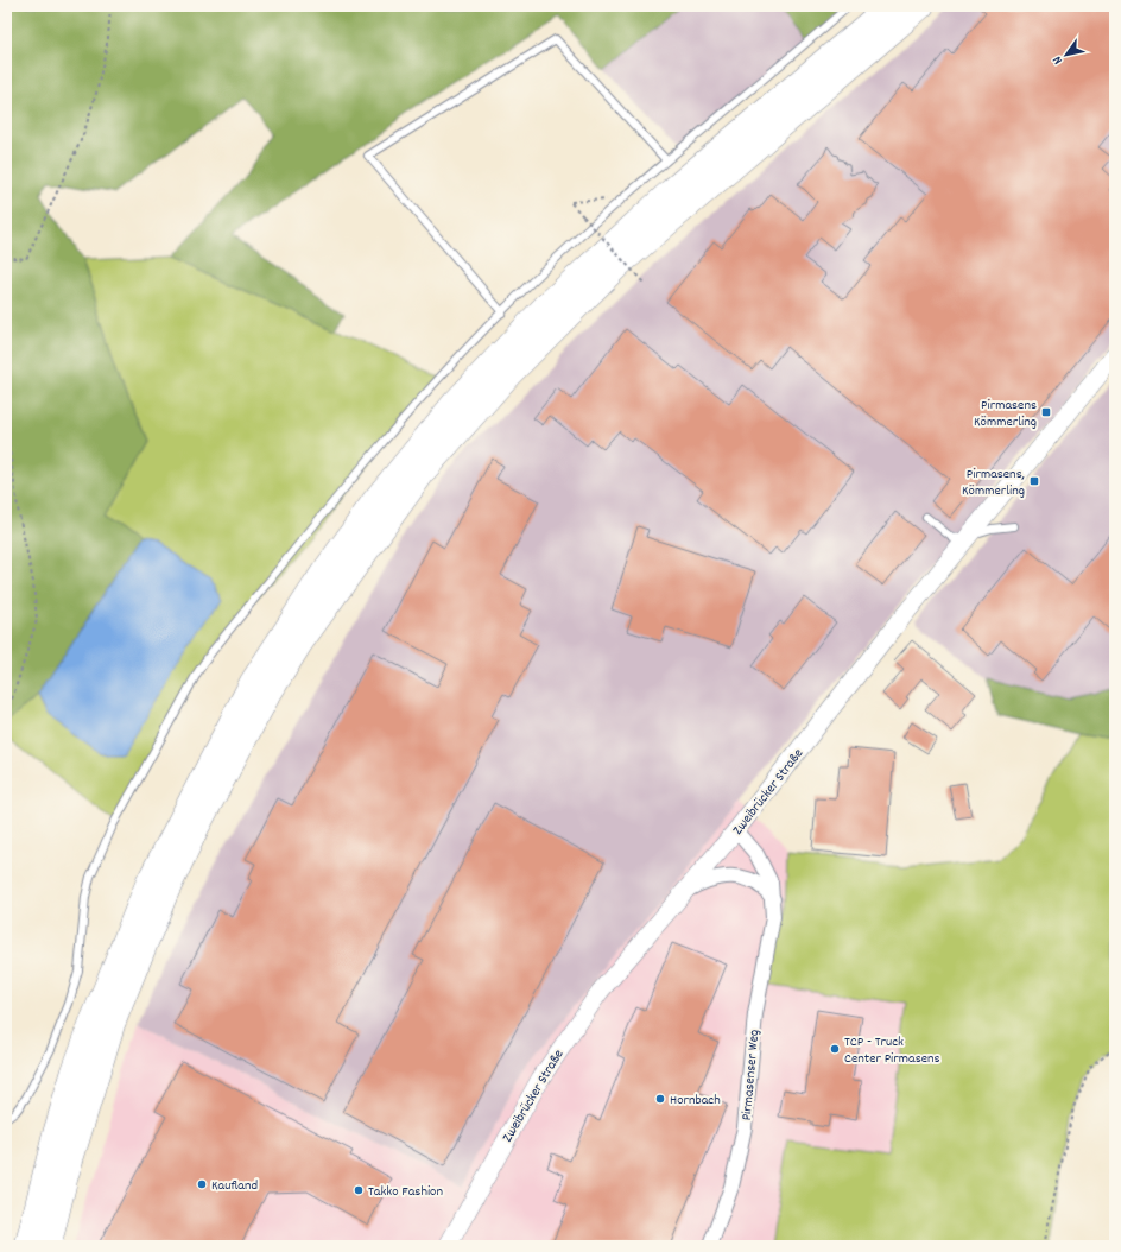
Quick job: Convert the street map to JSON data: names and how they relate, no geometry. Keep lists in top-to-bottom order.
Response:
{
  "streets": {
    "street": ["Zweibrücker Straße", "Pirmasenser Weg"]
  },
  "crossings": [
    ["Zweibrücker Straße", "Pirmasenser Weg"]
  ],
  "places": {
    "transit": ["Pirmasens Kömmerling", "Pirmasens, Kömmerling"],
    "other": [
      "TCP - Truck Center Pirmasens",
      "Hornbach",
      "Kaufland",
      "Takko Fashion"
    ]
  },
  "north": "bottom left"
}
